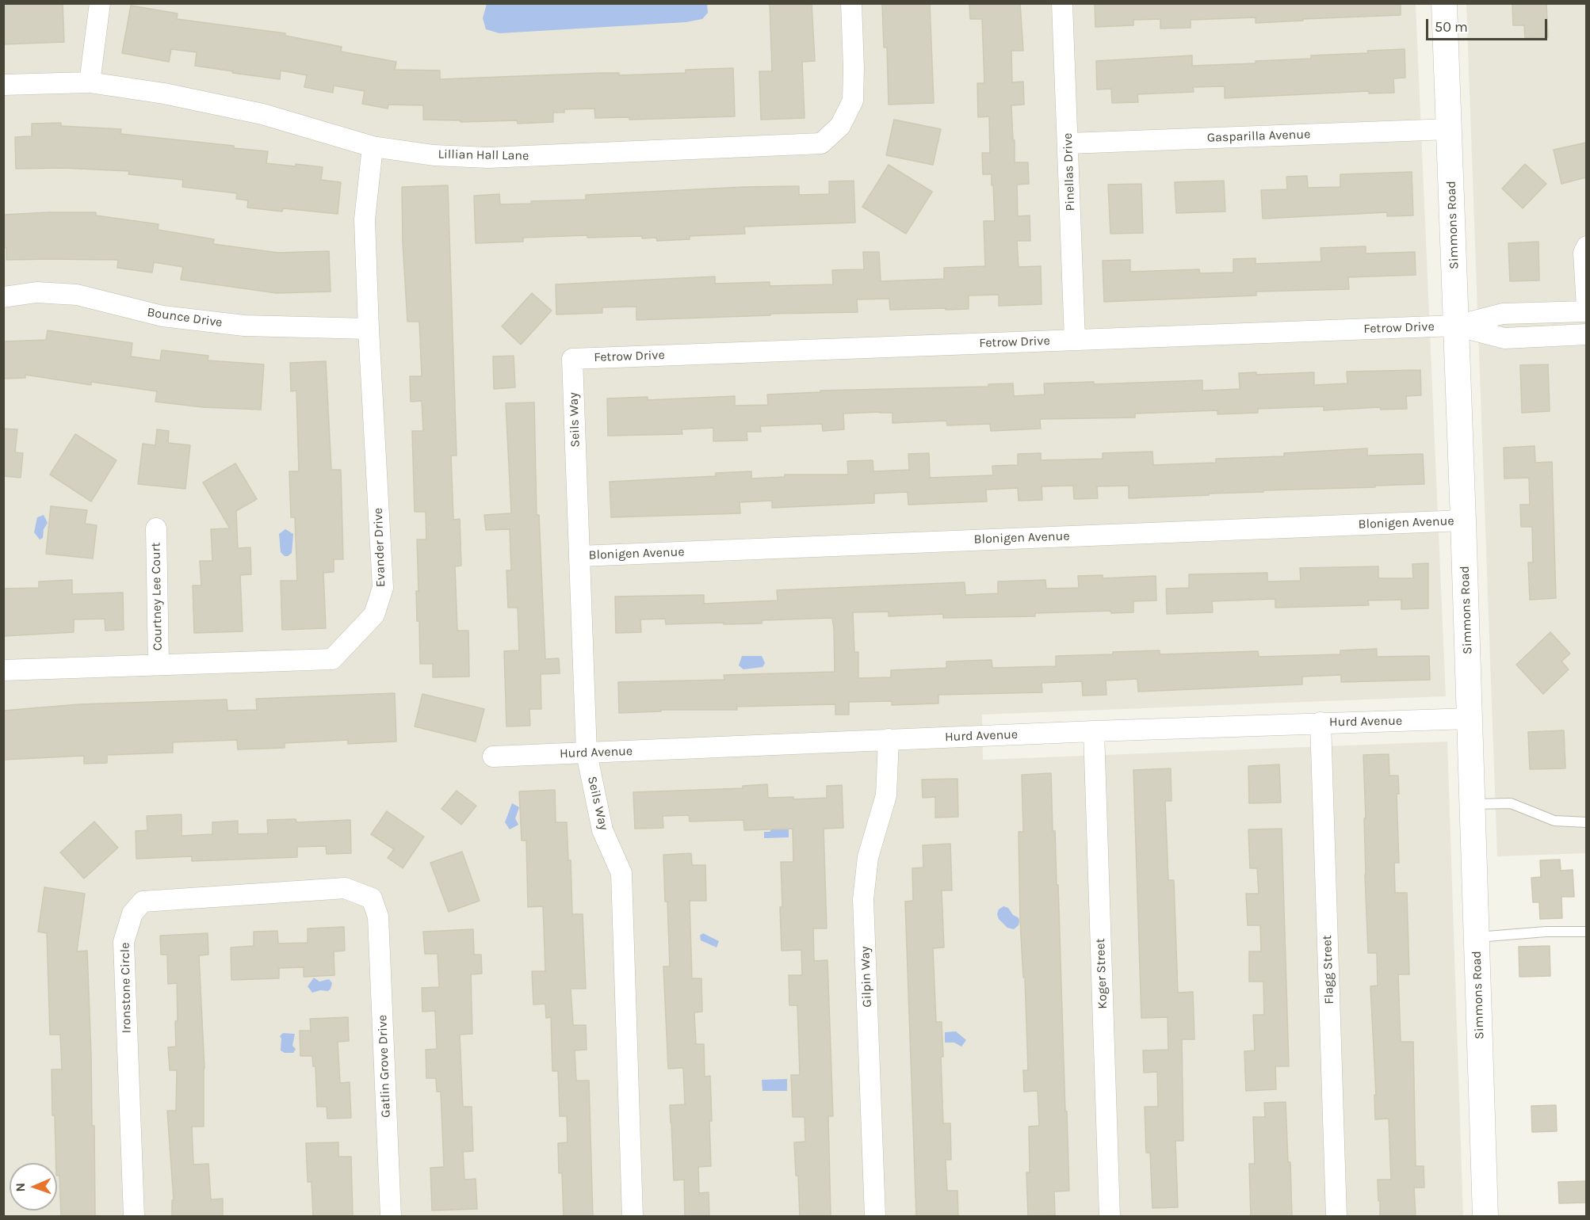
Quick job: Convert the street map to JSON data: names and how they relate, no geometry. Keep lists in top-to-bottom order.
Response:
{
  "streets": {
    "street": [
      "Gasparilla Avenue",
      "Lillian Hall Lane",
      "Pinellas Drive",
      "Simmons Road",
      "Bounce Drive",
      "Fetrow Drive",
      "Seils Way",
      "Blonigen Avenue",
      "Evander Drive",
      "Courtney Lee Court",
      "Hurd Avenue",
      "Flagg Street",
      "Koger Street",
      "Gilpin Way",
      "Ironstone Circle",
      "Gatlin Grove Drive"
    ]
  },
  "crossings": [
    ["Gasparilla Avenue", "Pinellas Drive"],
    ["Gasparilla Avenue", "Simmons Road"],
    ["Lillian Hall Lane", "Evander Drive"],
    ["Pinellas Drive", "Fetrow Drive"],
    ["Simmons Road", "Fetrow Drive"],
    ["Simmons Road", "Blonigen Avenue"],
    ["Simmons Road", "Hurd Avenue"],
    ["Bounce Drive", "Evander Drive"],
    ["Fetrow Drive", "Seils Way"],
    ["Seils Way", "Blonigen Avenue"],
    ["Seils Way", "Hurd Avenue"],
    ["Evander Drive", "Courtney Lee Court"],
    ["Hurd Avenue", "Flagg Street"],
    ["Hurd Avenue", "Koger Street"],
    ["Hurd Avenue", "Gilpin Way"],
    ["Ironstone Circle", "Gatlin Grove Drive"]
  ],
  "scale_bar": "50 m",
  "north": "left"
}
